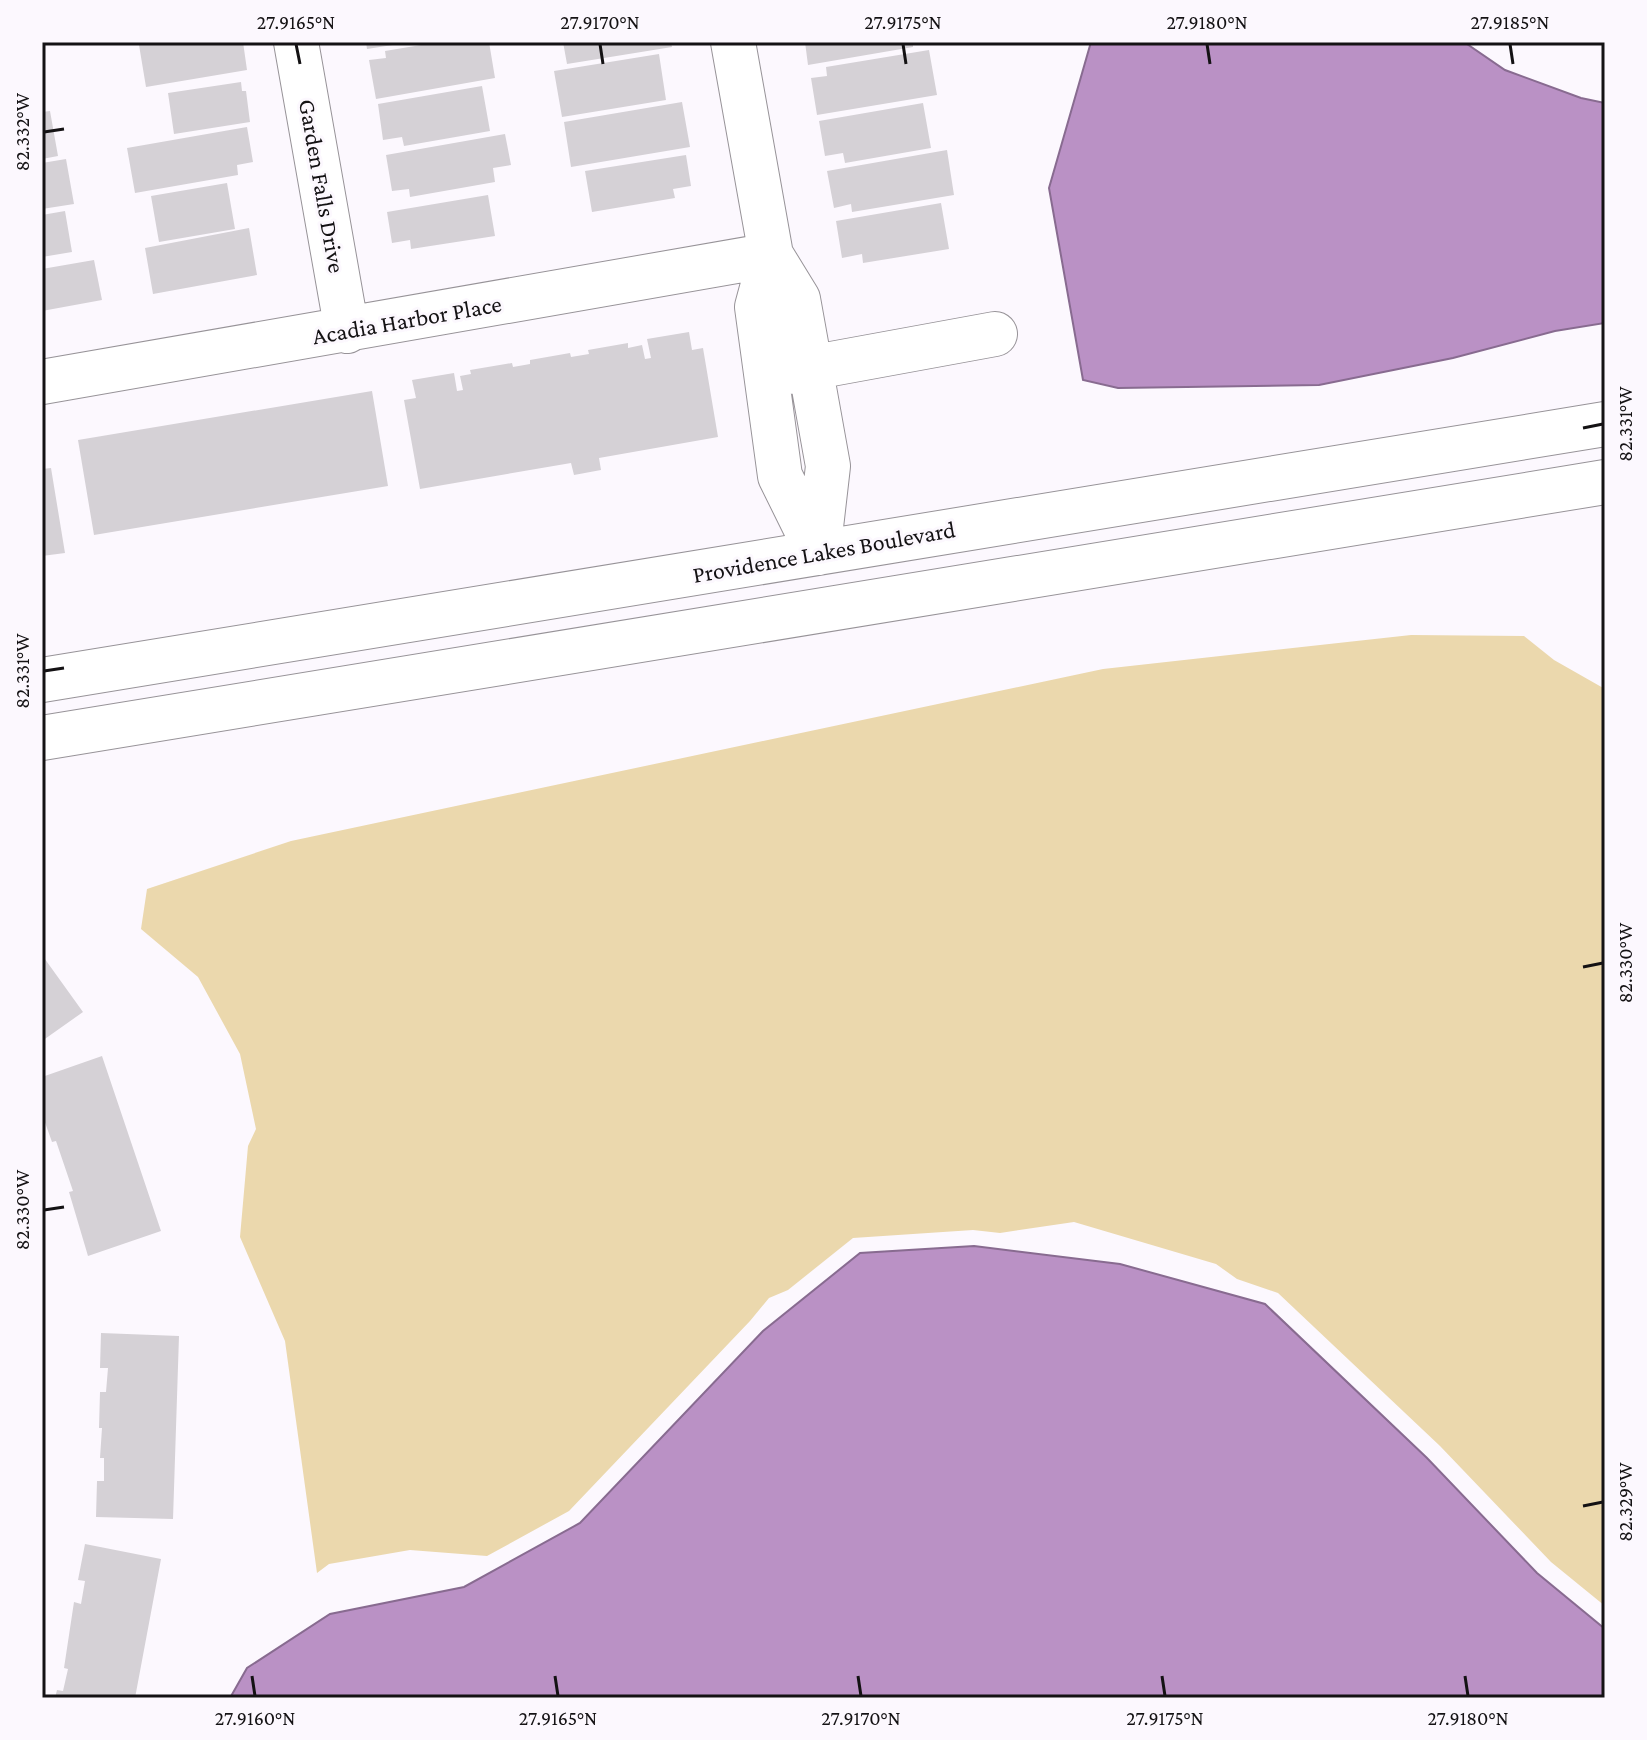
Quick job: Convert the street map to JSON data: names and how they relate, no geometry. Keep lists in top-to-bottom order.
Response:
{
  "streets": {
    "street": ["Garden Falls Drive", "Acadia Harbor Place", "Providence Lakes Boulevard"]
  },
  "crossings": [
    ["Garden Falls Drive", "Acadia Harbor Place"]
  ],
  "coordinates": [
    "27.9165°N",
    "27.9170°N",
    "27.9175°N",
    "27.9180°N",
    "27.9185°N",
    "82.332°W",
    "82.331°W",
    "82.330°W",
    "82.329°W",
    "27.9160°N"
  ]
}
